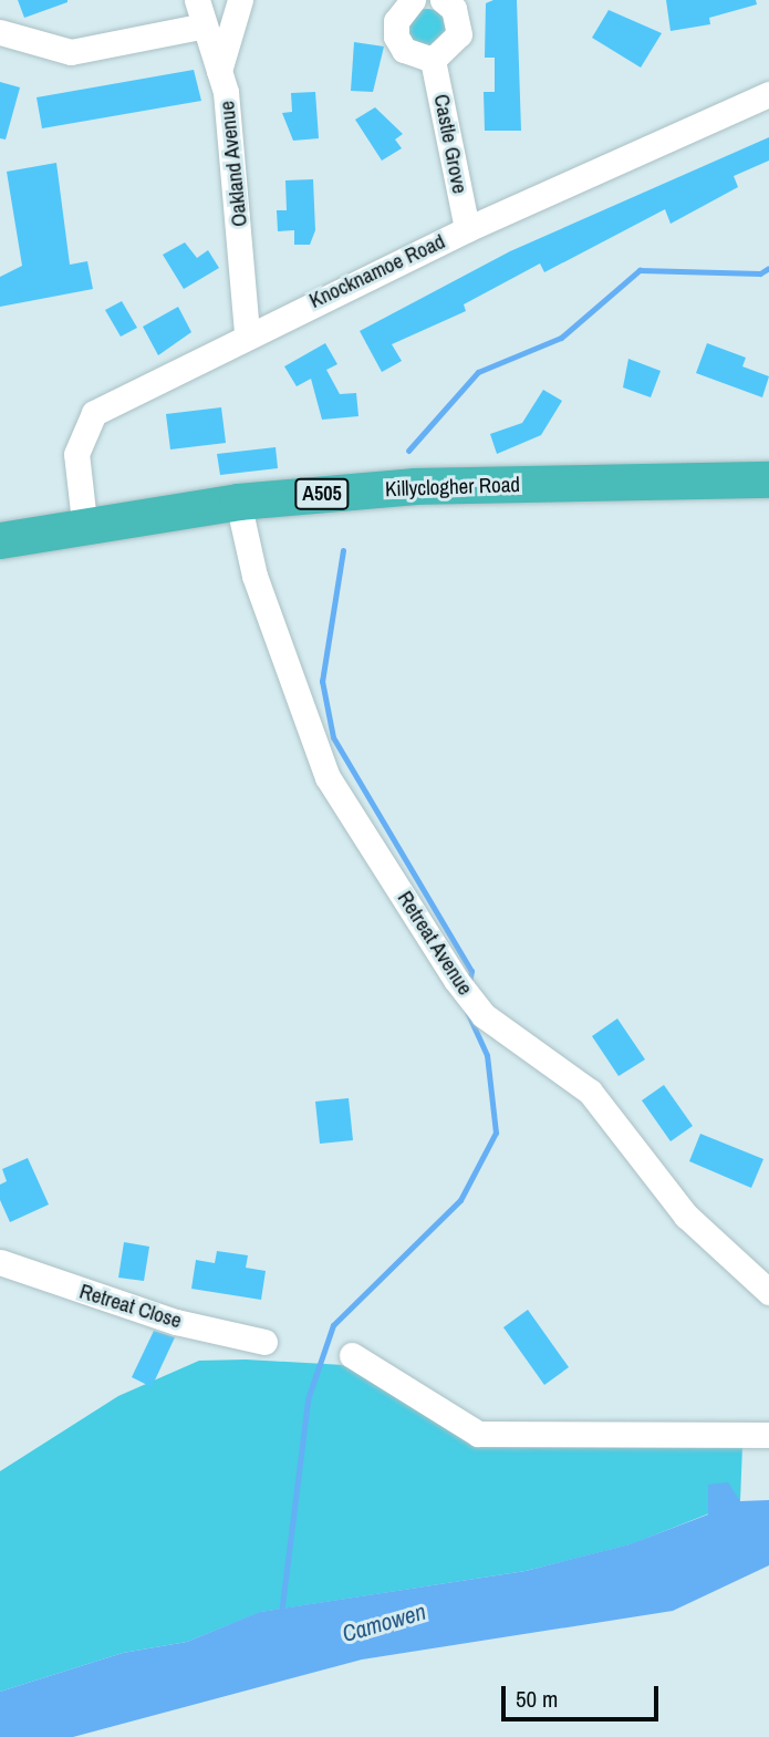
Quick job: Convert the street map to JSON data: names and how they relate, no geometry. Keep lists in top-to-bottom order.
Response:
{
  "streets": {
    "highway": ["Killyclogher Road", "A505"],
    "street": [
      "Castle Grove",
      "Oakland Avenue",
      "Knocknamoe Road",
      "Retreat Avenue",
      "Retreat Close"
    ]
  },
  "crossings": [
    ["Castle Grove", "Knocknamoe Road"],
    ["Oakland Avenue", "Knocknamoe Road"],
    ["Knocknamoe Road", "Killyclogher Road"],
    ["Killyclogher Road", "Retreat Avenue"]
  ],
  "water": ["Camowen"],
  "scale_bar": "50 m"
}
